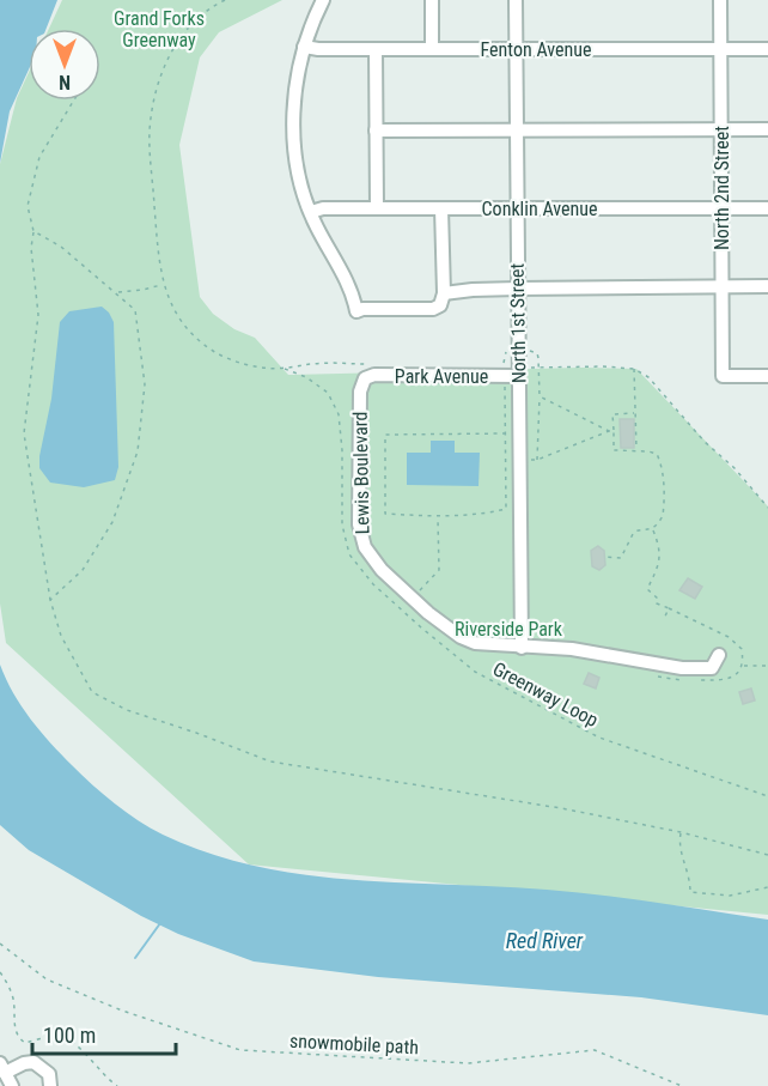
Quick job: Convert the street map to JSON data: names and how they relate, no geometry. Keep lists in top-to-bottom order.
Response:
{
  "streets": {
    "street": [
      "Fenton Avenue",
      "North 2nd Street",
      "Conklin Avenue",
      "North 1st Street",
      "Park Avenue",
      "Lewis Boulevard"
    ],
    "path": ["Greenway Loop", "snowmobile path"]
  },
  "crossings": [
    ["Fenton Avenue", "North 2nd Street"],
    ["Fenton Avenue", "North 1st Street"],
    ["North 2nd Street", "Conklin Avenue"],
    ["Conklin Avenue", "North 1st Street"],
    ["North 1st Street", "Park Avenue"],
    ["North 1st Street", "Lewis Boulevard"],
    ["Park Avenue", "Lewis Boulevard"]
  ],
  "water": ["Red River"],
  "parks": ["Grand Forks Greenway", "Riverside Park"],
  "scale_bar": "100 m",
  "north": "bottom"
}
